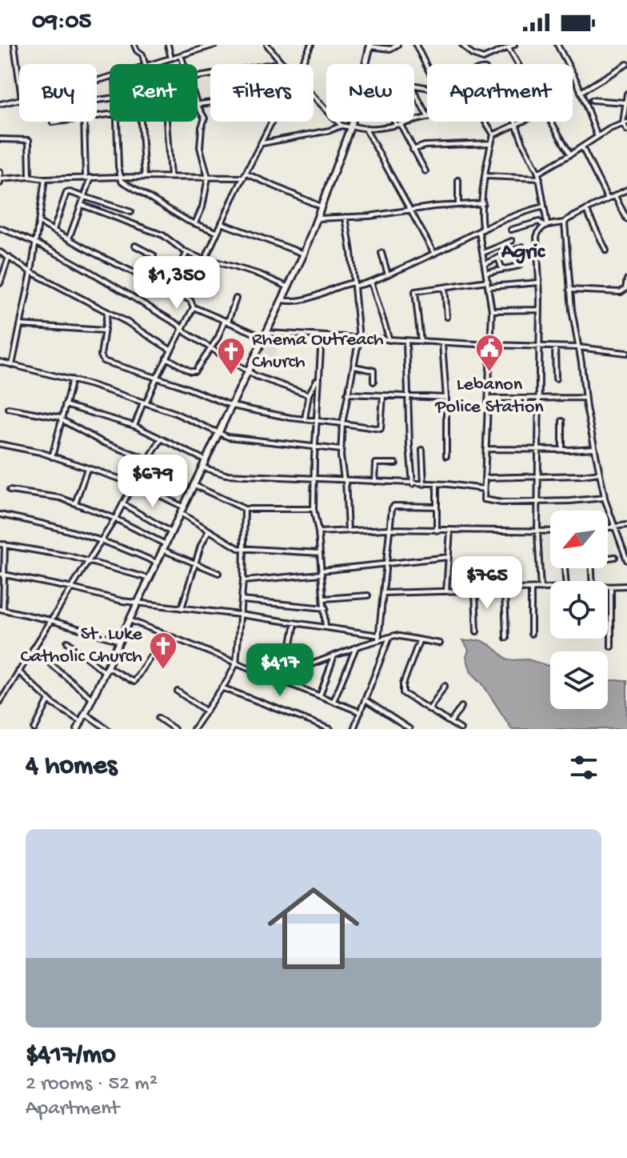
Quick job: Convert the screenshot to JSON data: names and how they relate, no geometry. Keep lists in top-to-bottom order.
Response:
{
  "districts": ["Agric"],
  "places": {
    "public building": ["Lebanon Police Station"],
    "church": ["Rhema Outreach Church", "St. Luke Catholic Church"]
  },
  "north": "bottom left",
  "page": {
    "status": "09:05",
    "chip": [
      "Buy",
      "Rent",
      "Filters",
      "New",
      "Apartment"
    ],
    "price": [
      "$1,350",
      "$679",
      "$765",
      "$417"
    ],
    "heading": "4 homes",
    "list": [
      {
        "name": "$417/mo",
        "note": "2 rooms · 52 m² · Apartment"
      }
    ]
  }
}
